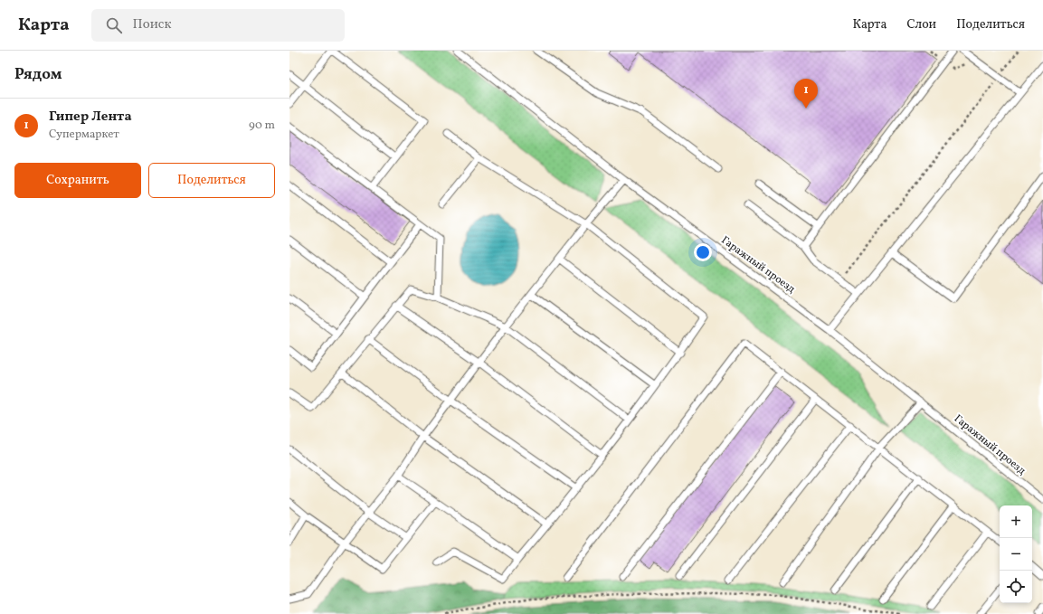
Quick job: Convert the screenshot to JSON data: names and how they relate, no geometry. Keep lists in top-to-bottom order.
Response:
{
  "streets": {
    "lane": ["Гаражный проезд"]
  },
  "page": {
    "header": "Карта",
    "search": "Поиск",
    "nav": ["Карта", "Слои", "Поделиться"],
    "heading": "Рядом",
    "pins": "1",
    "list": [
      {
        "mark": "1",
        "name": "Гипер Лента",
        "note": "Супермаркет",
        "value": "90 m"
      }
    ],
    "buttons": ["Сохранить", "Поделиться"],
    "map_buttons": ["+", "−"]
  }
}
